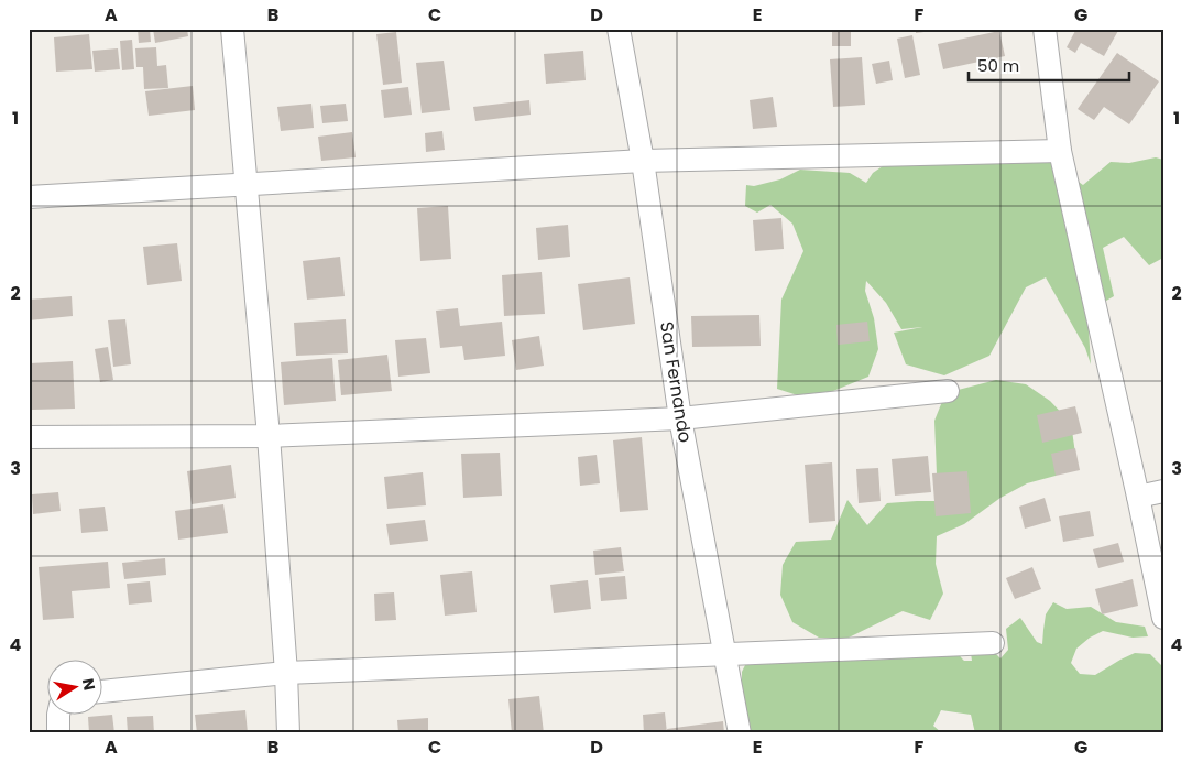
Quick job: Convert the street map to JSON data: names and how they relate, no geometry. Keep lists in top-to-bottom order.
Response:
{
  "streets": {
    "street": ["San Fernando"]
  },
  "scale_bar": "50 m",
  "north": "right",
  "grid": {
    "columns": [
      "A",
      "B",
      "C",
      "D",
      "E",
      "F",
      "G"
    ],
    "rows": [
      "1",
      "2",
      "3",
      "4"
    ]
  }
}
